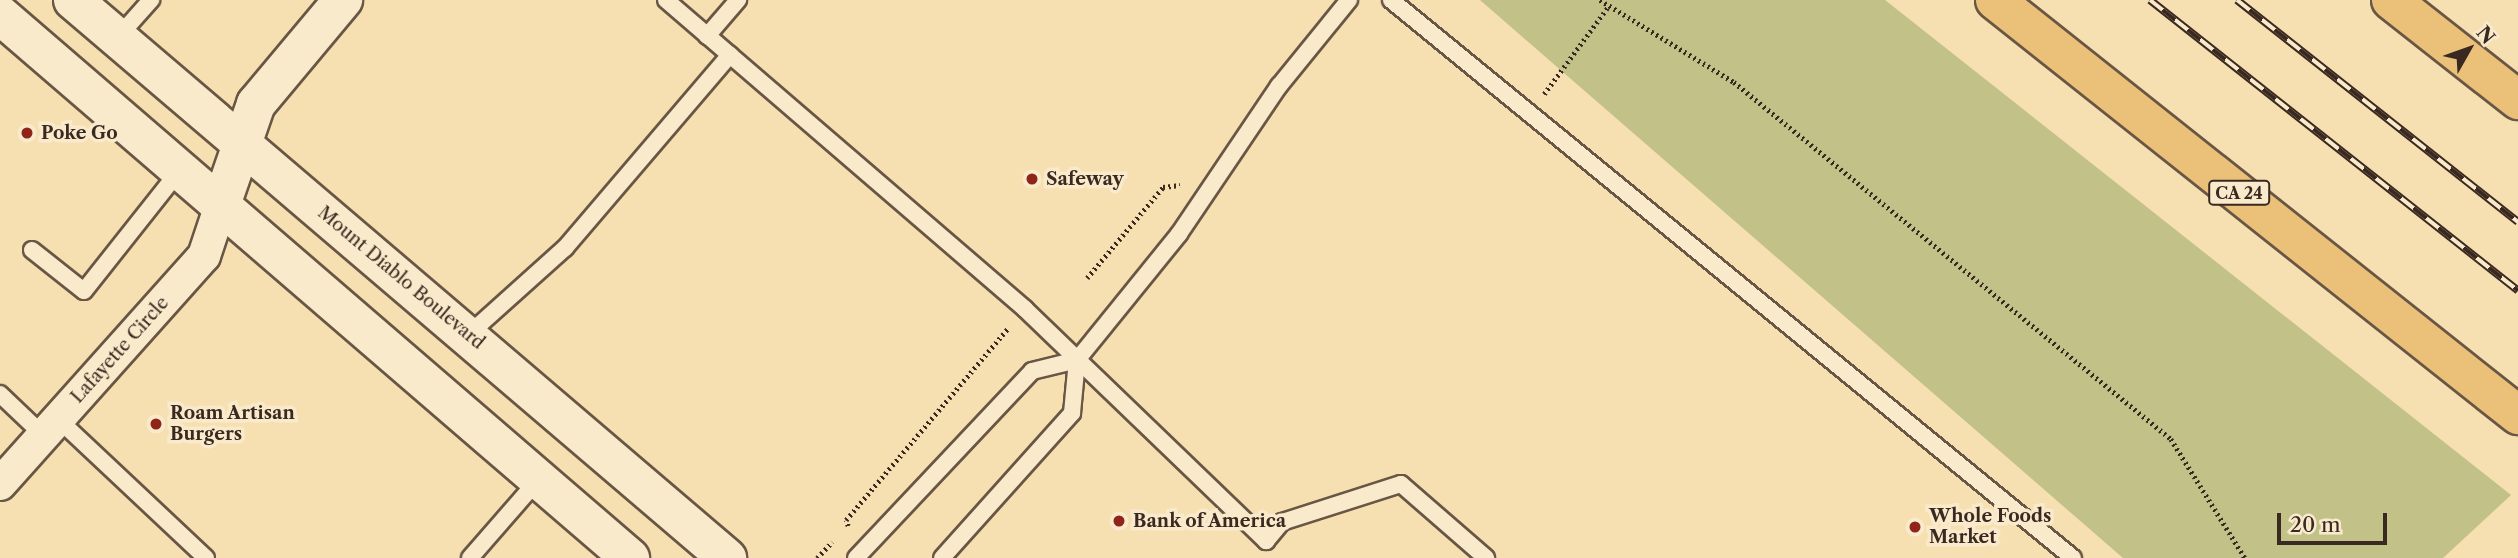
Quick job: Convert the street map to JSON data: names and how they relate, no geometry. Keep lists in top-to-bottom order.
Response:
{
  "streets": {
    "highway": ["CA 24"],
    "main road": ["Mount Diablo Boulevard"],
    "street": ["Lafayette Circle"]
  },
  "places": [
    "Poke Go",
    "Safeway",
    "Roam Artisan Burgers",
    "Bank of America",
    "Whole Foods Market"
  ],
  "scale_bar": "20 m",
  "north": "top right"
}
